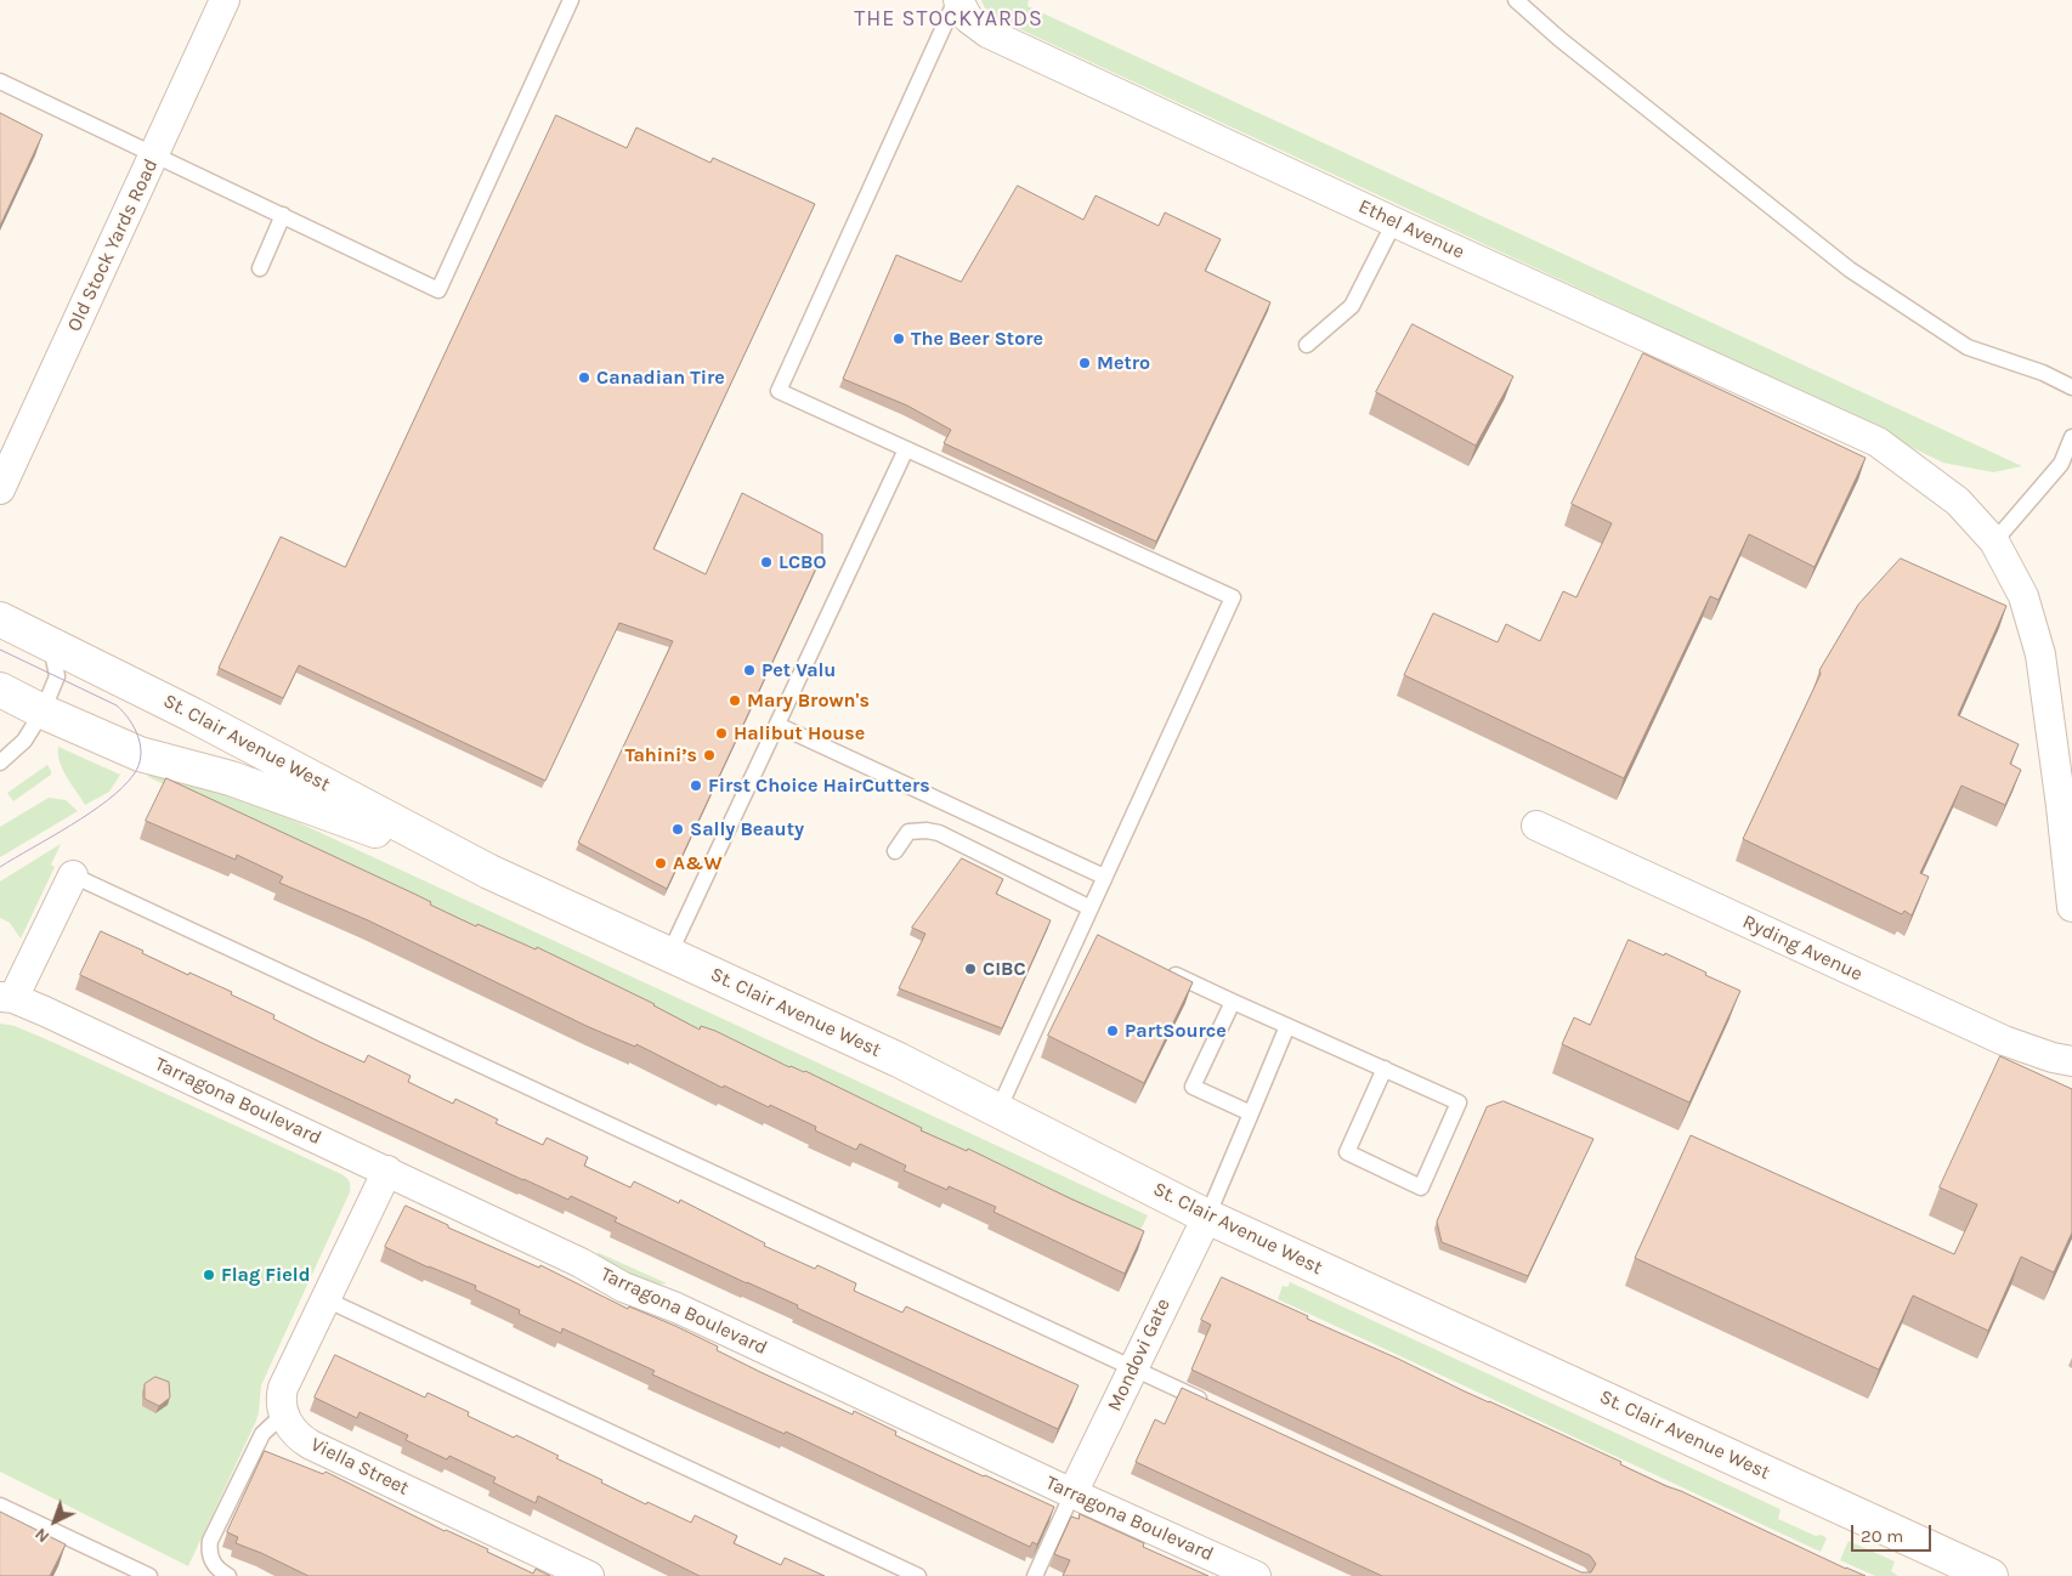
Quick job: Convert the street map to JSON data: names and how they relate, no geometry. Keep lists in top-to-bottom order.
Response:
{
  "streets": {
    "main road": ["St. Clair Avenue West"],
    "street": [
      "Ethel Avenue",
      "Old Stock Yards Road",
      "Ryding Avenue",
      "Tarragona Boulevard",
      "Mondovi Gate",
      "Viella Street"
    ]
  },
  "crossings": [
    ["St. Clair Avenue West", "Mondovi Gate"],
    ["Tarragona Boulevard", "Mondovi Gate"]
  ],
  "districts": ["THE STOCKYARDS"],
  "places": [
    "The Beer Store",
    "Metro",
    "Canadian Tire",
    "LCBO",
    "Pet Valu",
    "Mary Brown's",
    "Halibut House",
    "Tahini’s",
    "First Choice HairCutters",
    "Sally Beauty",
    "A&W",
    "CIBC",
    "PartSource",
    "Flag Field"
  ],
  "scale_bar": "20 m",
  "north": "bottom left"
}
